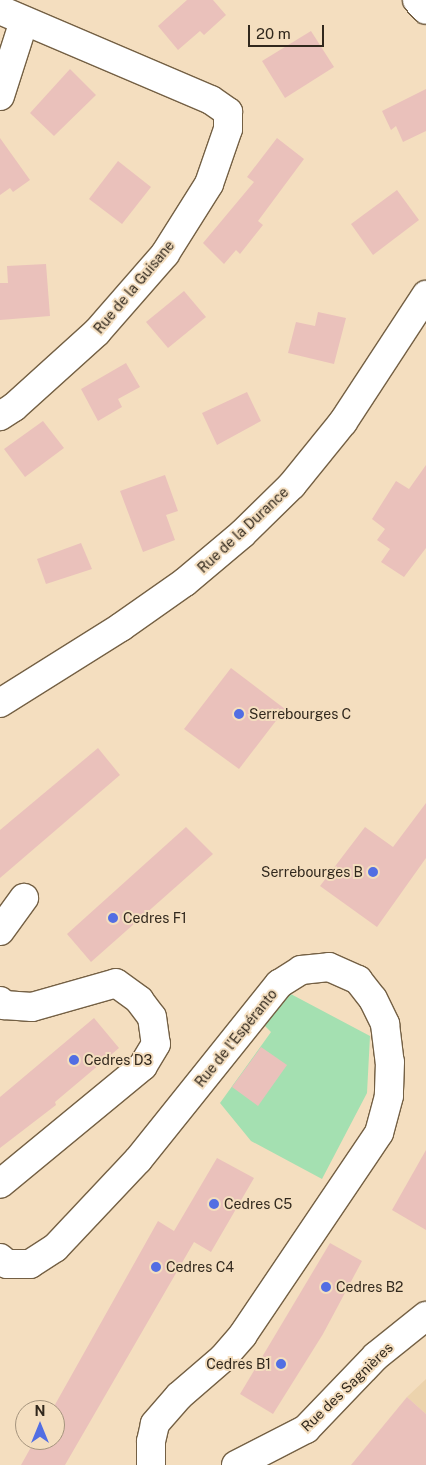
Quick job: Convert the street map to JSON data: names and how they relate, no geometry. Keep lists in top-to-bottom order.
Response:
{
  "streets": {
    "street": [
      "Rue de la Guisane",
      "Rue de la Durance",
      "Rue de l'Espéranto",
      "Rue des Sagnières"
    ]
  },
  "places": [
    "Serrebourges C",
    "Serrebourges B",
    "Cedres F1",
    "Cedres D3",
    "Cedres C5",
    "Cedres C4",
    "Cedres B2",
    "Cedres B1"
  ],
  "scale_bar": "20 m",
  "north": "top"
}
